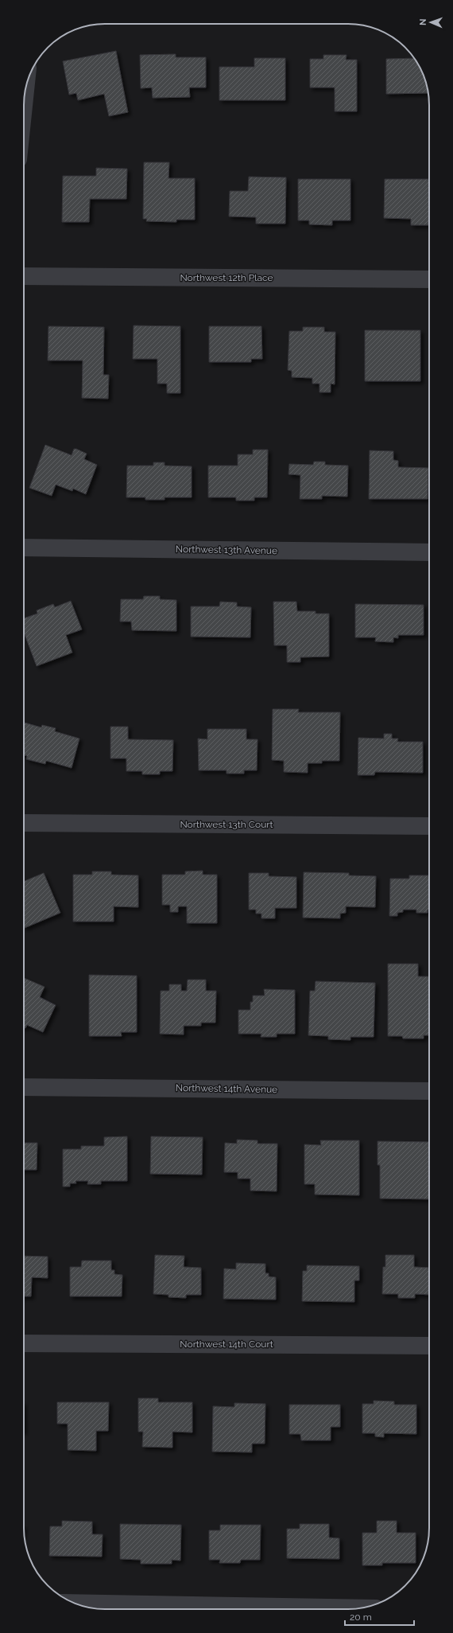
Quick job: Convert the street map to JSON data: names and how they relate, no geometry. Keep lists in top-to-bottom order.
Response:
{
  "streets": {
    "street": [
      "Northwest 12th Place",
      "Northwest 13th Avenue",
      "Northwest 13th Court",
      "Northwest 14th Avenue",
      "Northwest 14th Court"
    ]
  },
  "scale_bar": "20 m",
  "north": "left"
}
